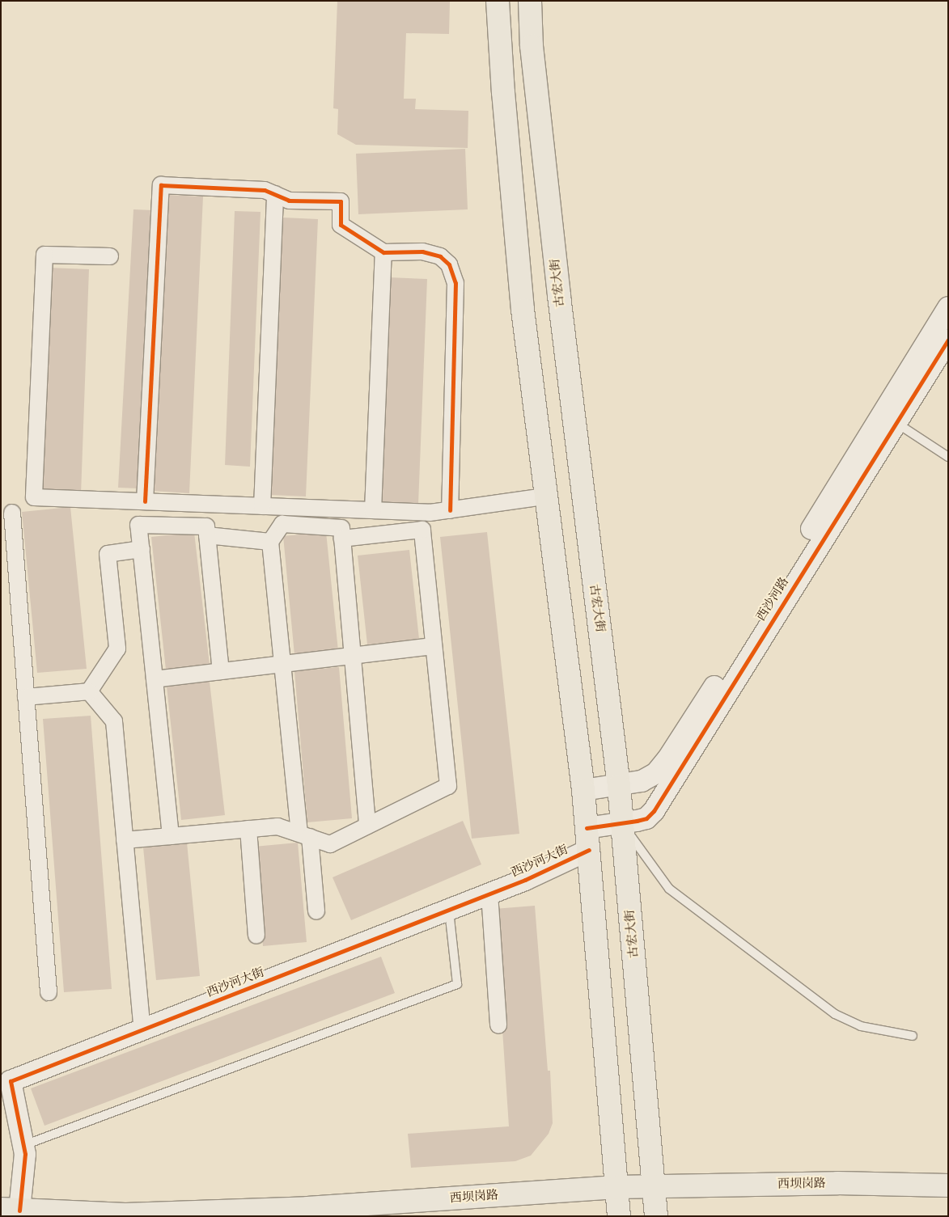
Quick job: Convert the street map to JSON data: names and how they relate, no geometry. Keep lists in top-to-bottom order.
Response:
{
  "streets": {
    "main road": ["古宏大街", "西坝岗路"],
    "street": ["西沙河路", "西沙河大街"]
  },
  "crossings": [
    ["古宏大街", "西沙河路"],
    ["古宏大街", "西坝岗路"],
    ["西沙河大街", "西坝岗路"]
  ]
}
